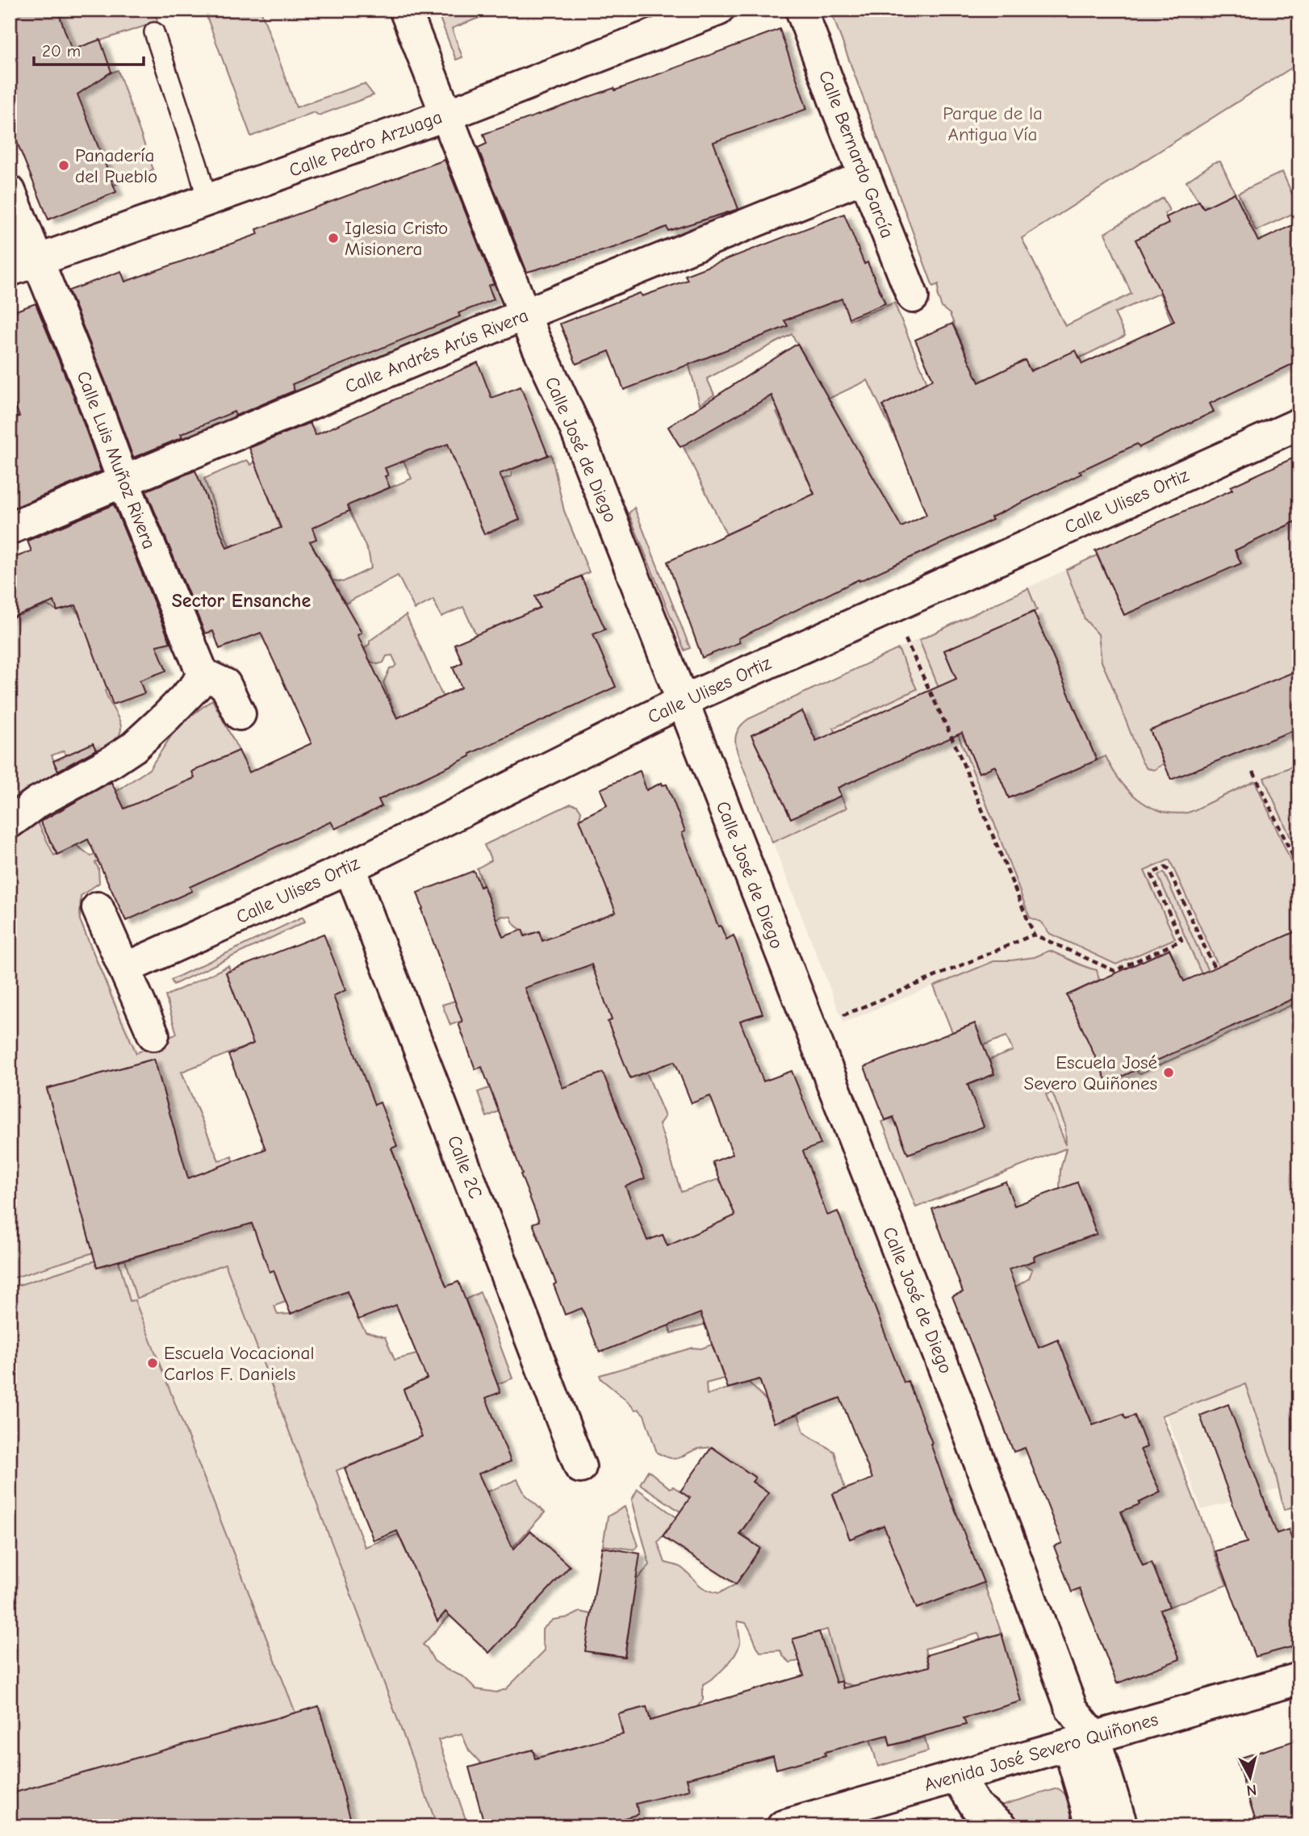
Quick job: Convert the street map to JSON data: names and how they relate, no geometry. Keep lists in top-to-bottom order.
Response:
{
  "streets": {
    "street": [
      "Calle Pedro Arzuaga",
      "Calle Bernardo García",
      "Calle Andrés Arús Rivera",
      "Calle José de Diego",
      "Calle Luis Muñoz Rivera",
      "Calle Ulises Ortiz",
      "Calle 2C",
      "Avenida José Severo Quiñones"
    ]
  },
  "crossings": [
    ["Calle Pedro Arzuaga", "Calle José de Diego"],
    ["Calle Pedro Arzuaga", "Calle Luis Muñoz Rivera"],
    ["Calle Bernardo García", "Calle Andrés Arús Rivera"],
    ["Calle Andrés Arús Rivera", "Calle José de Diego"],
    ["Calle Andrés Arús Rivera", "Calle Luis Muñoz Rivera"],
    ["Calle José de Diego", "Calle Ulises Ortiz"],
    ["Calle José de Diego", "Avenida José Severo Quiñones"],
    ["Calle Ulises Ortiz", "Calle 2C"]
  ],
  "districts": ["Sector Ensanche"],
  "parks": ["Parque de la Antigua Vía"],
  "places": [
    "Panadería del Pueblo",
    "Iglesia Cristo Misionera",
    "Escuela José Severo Quiñones",
    "Escuela Vocacional Carlos F. Daniels"
  ],
  "scale_bar": "20 m",
  "north": "bottom"
}
